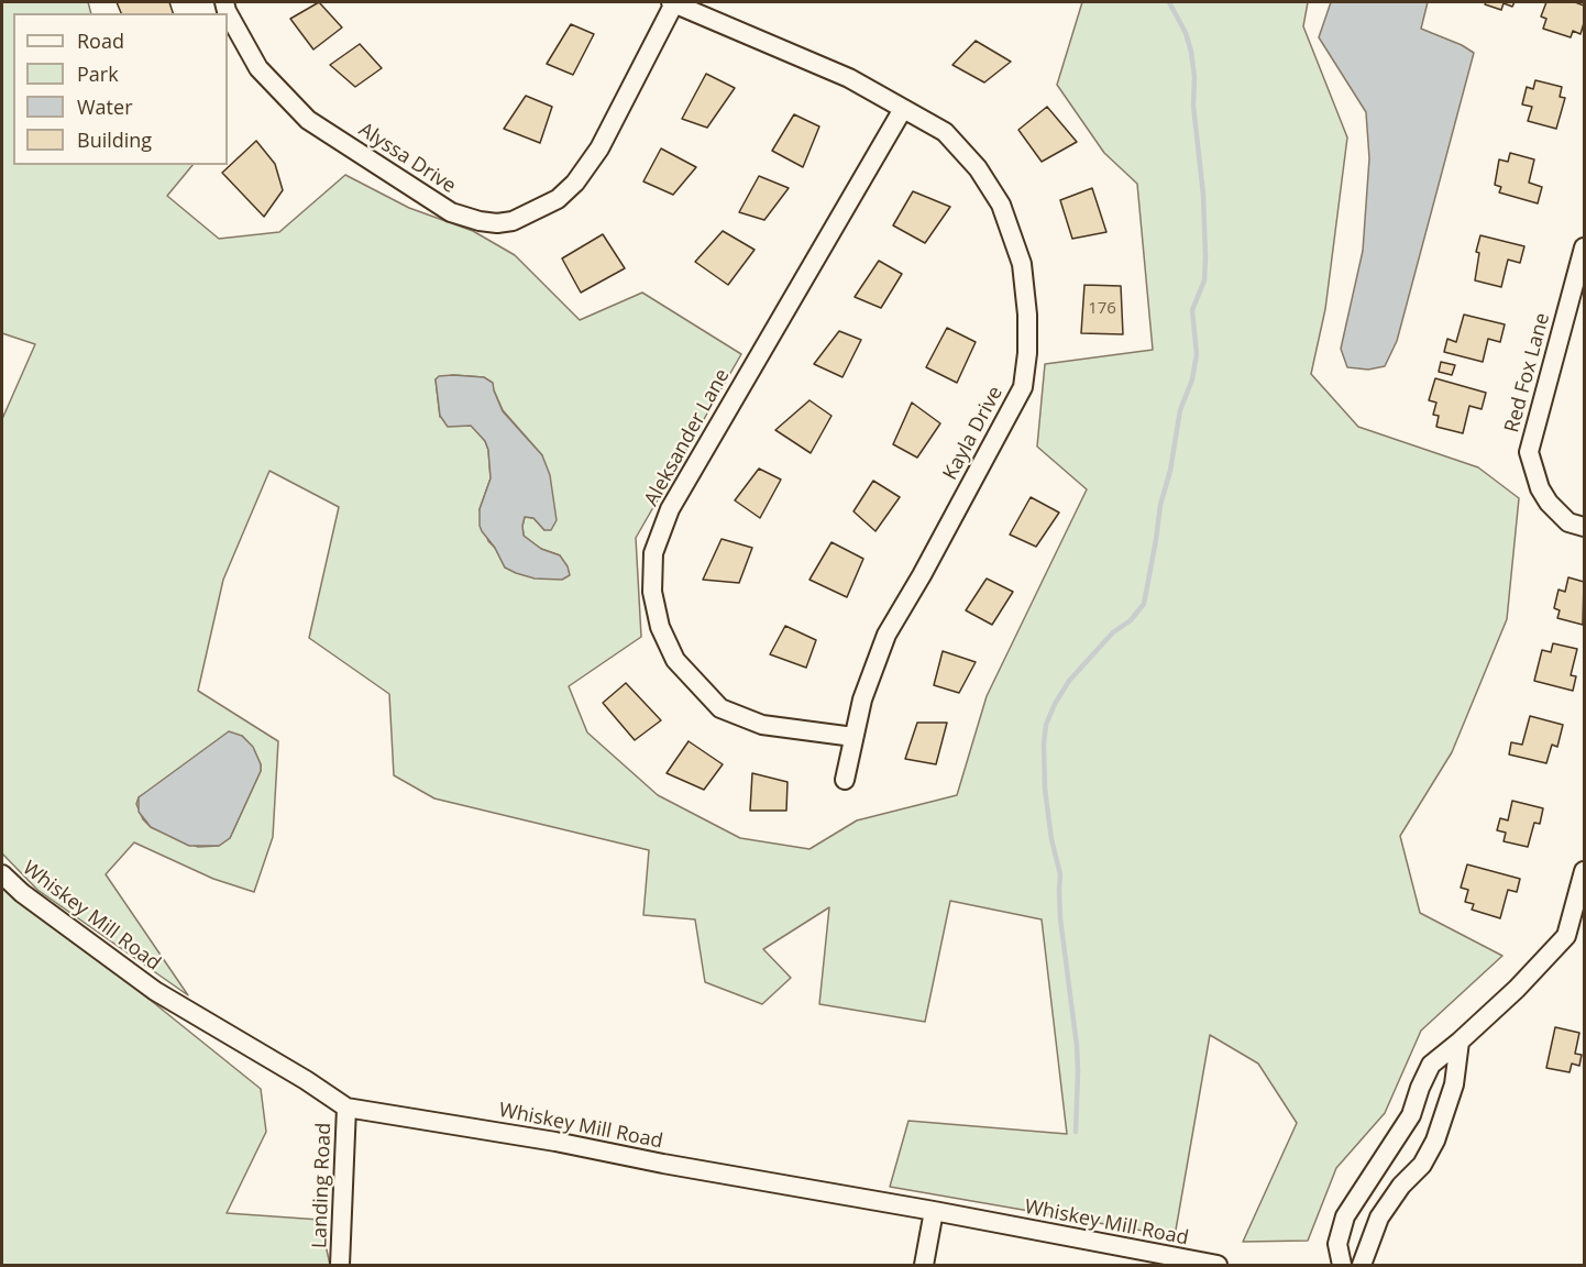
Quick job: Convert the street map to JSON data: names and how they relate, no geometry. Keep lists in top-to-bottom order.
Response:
{
  "streets": {
    "street": [
      "Alyssa Drive",
      "Red Fox Lane",
      "Kayla Drive",
      "Aleksander Lane",
      "Whiskey Mill Road",
      "Landing Road"
    ]
  },
  "crossings": [
    ["Alyssa Drive", "Kayla Drive"],
    ["Kayla Drive", "Aleksander Lane"],
    ["Whiskey Mill Road", "Landing Road"]
  ],
  "house_numbers": ["176"],
  "legend": [
    "Road",
    "Park",
    "Water",
    "Building"
  ]
}
